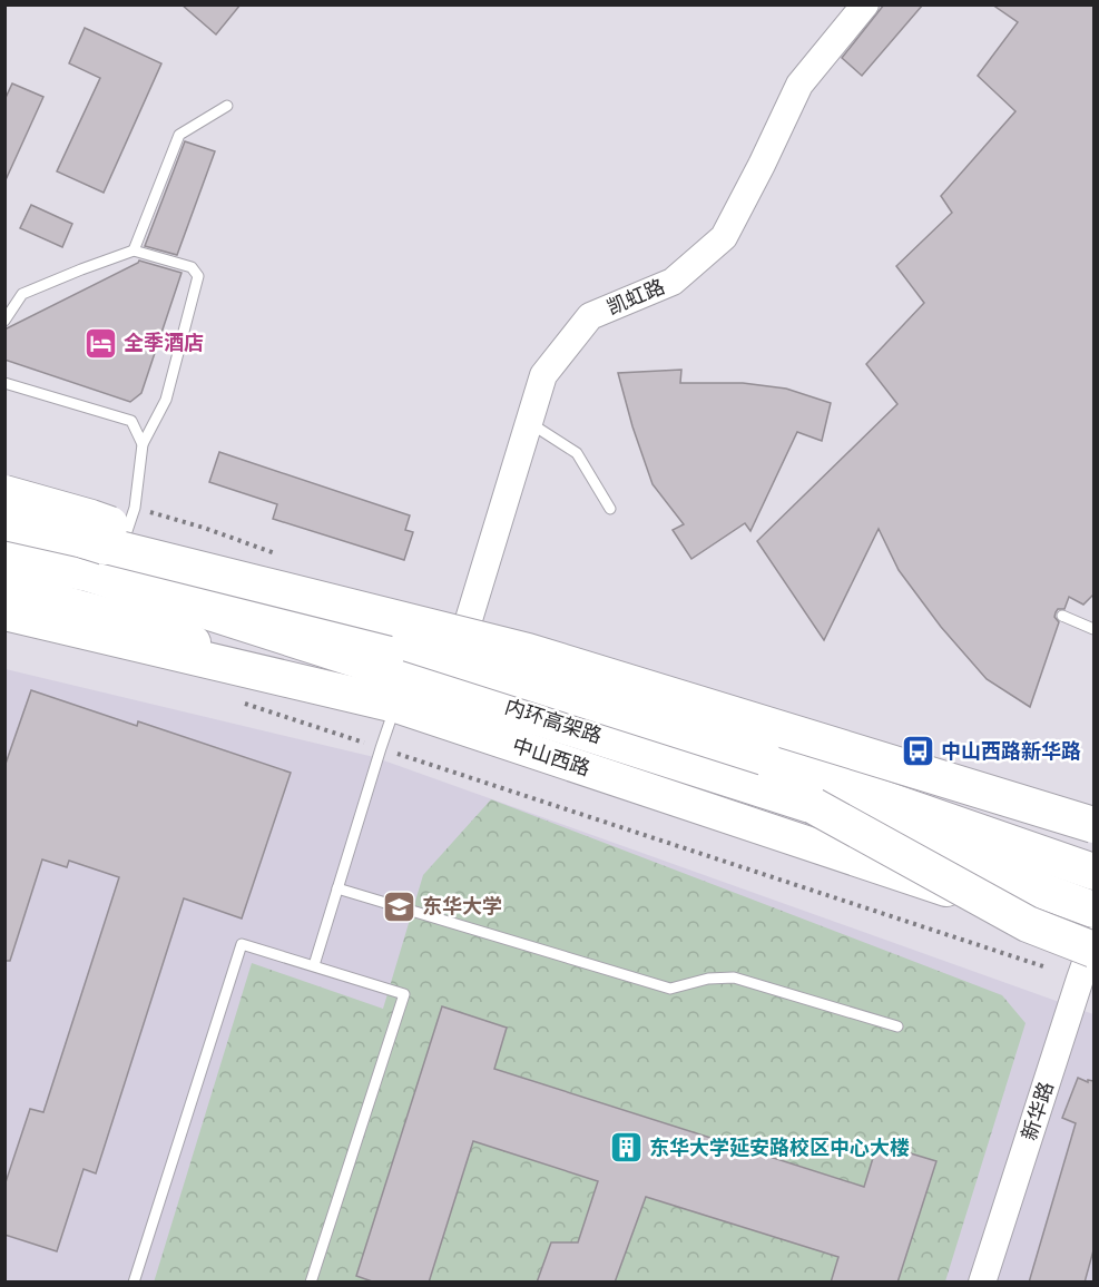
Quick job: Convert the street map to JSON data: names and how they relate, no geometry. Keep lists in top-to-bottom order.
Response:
{
  "streets": {
    "highway": ["内环高架路"],
    "main road": ["中山西路"],
    "street": ["凯虹路", "新华路"]
  },
  "crossings": [
    ["中山西路", "新华路"]
  ],
  "places": {
    "hotel": ["全季酒店"],
    "bus stop": ["中山西路新华路"],
    "school or university": ["东华大学"],
    "building": ["东华大学延安路校区中心大楼"]
  }
}
